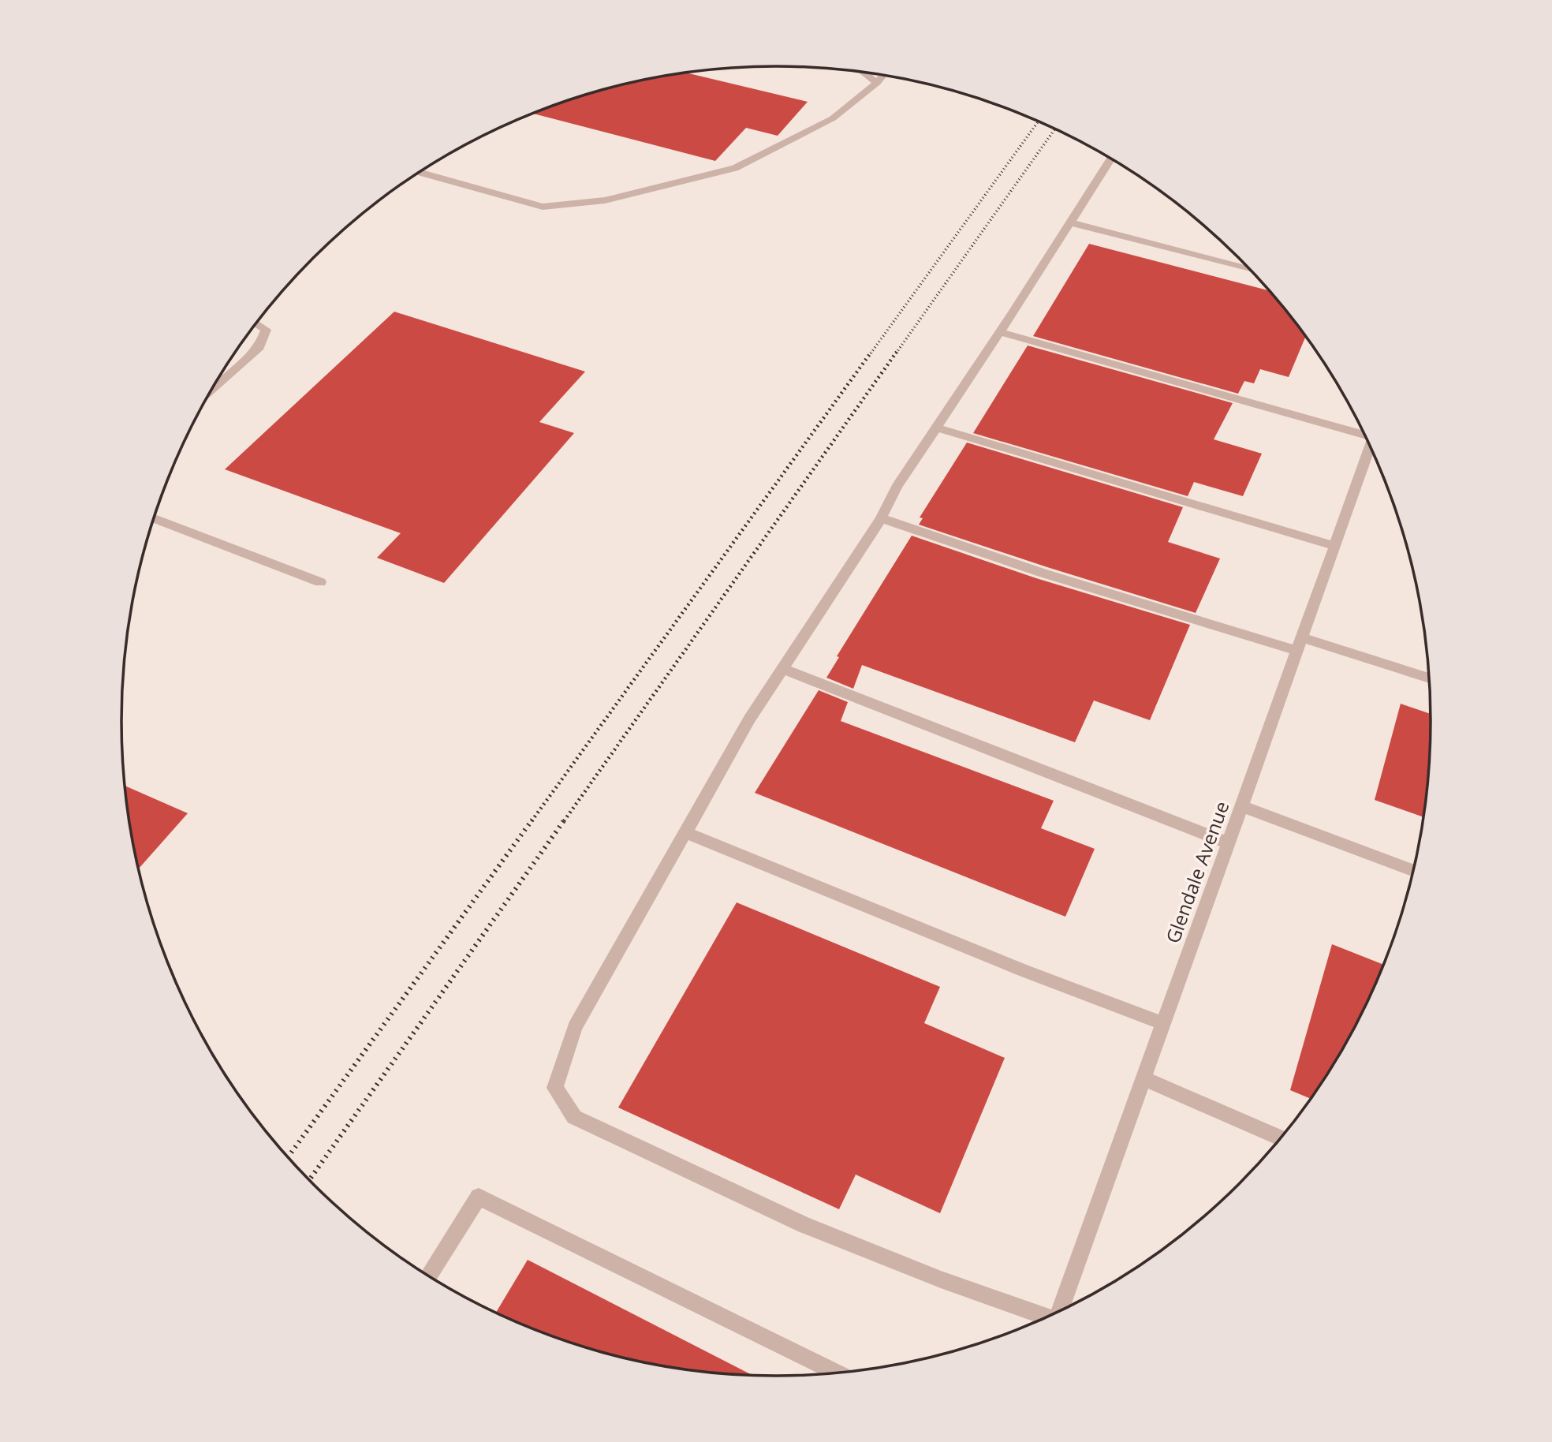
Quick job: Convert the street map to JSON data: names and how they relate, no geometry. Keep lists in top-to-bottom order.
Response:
{
  "streets": {
    "street": ["Glendale Avenue"]
  }
}
